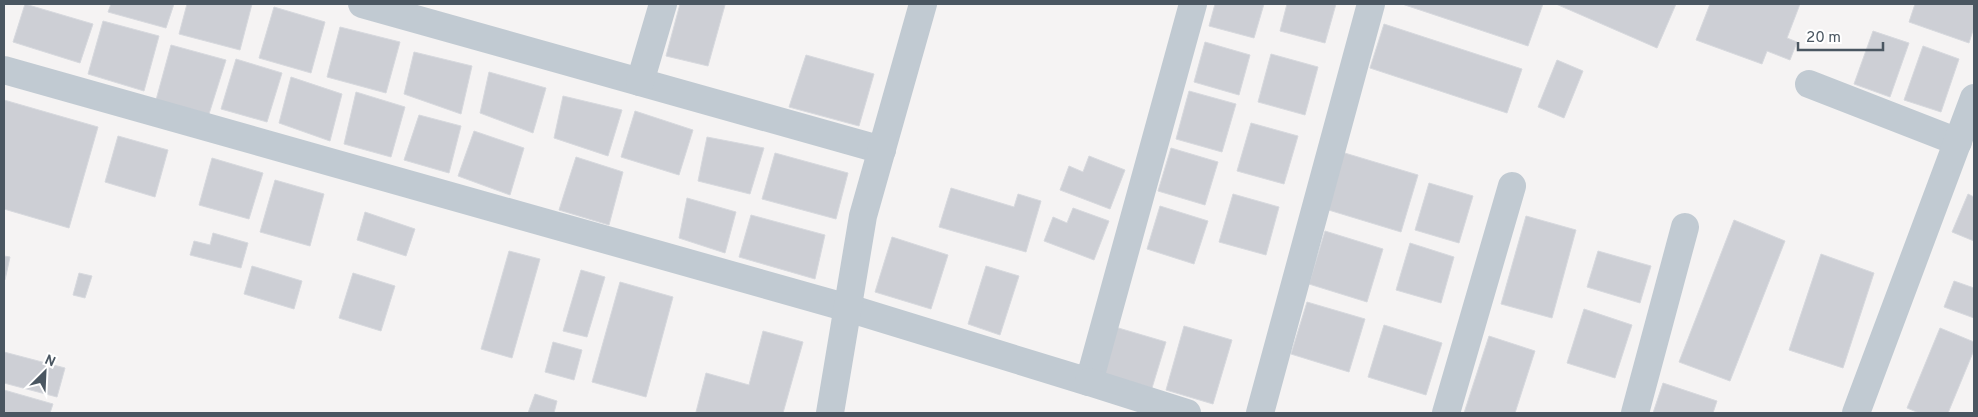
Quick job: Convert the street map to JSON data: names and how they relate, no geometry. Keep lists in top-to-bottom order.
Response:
{
  "scale_bar": "20 m",
  "north": "top right"
}
